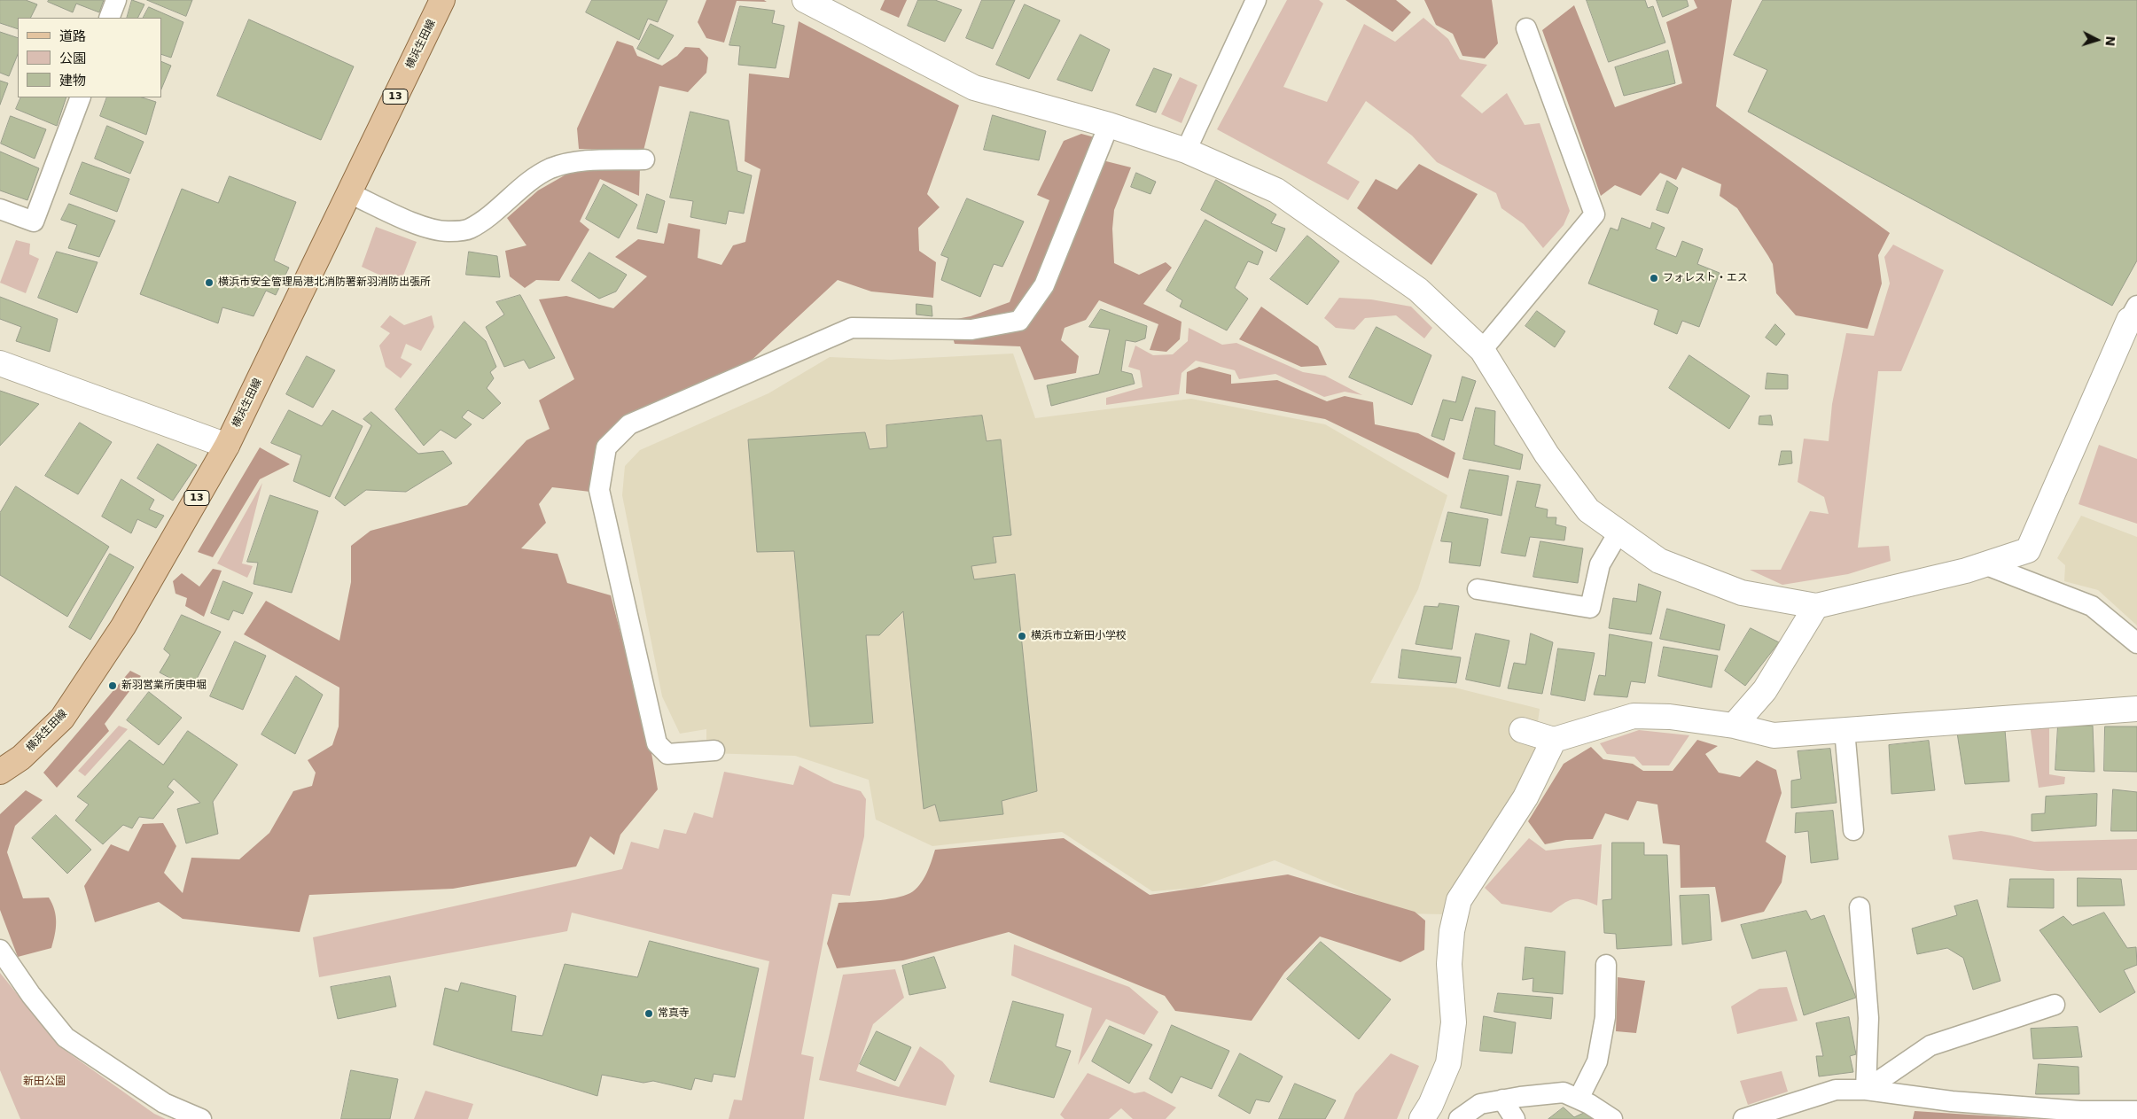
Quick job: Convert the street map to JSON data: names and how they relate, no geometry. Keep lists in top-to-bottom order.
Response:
{
  "streets": {
    "main road": ["横浜生田線", "13"]
  },
  "parks": ["新田公園"],
  "places": [
    "フォレスト・エス",
    "横浜市安全管理局港北消防署新羽消防出張所",
    "横浜市立新田小学校",
    "新羽営業所庚申堀",
    "常真寺"
  ],
  "legend": ["道路", "公園", "建物"],
  "north": "right"
}
